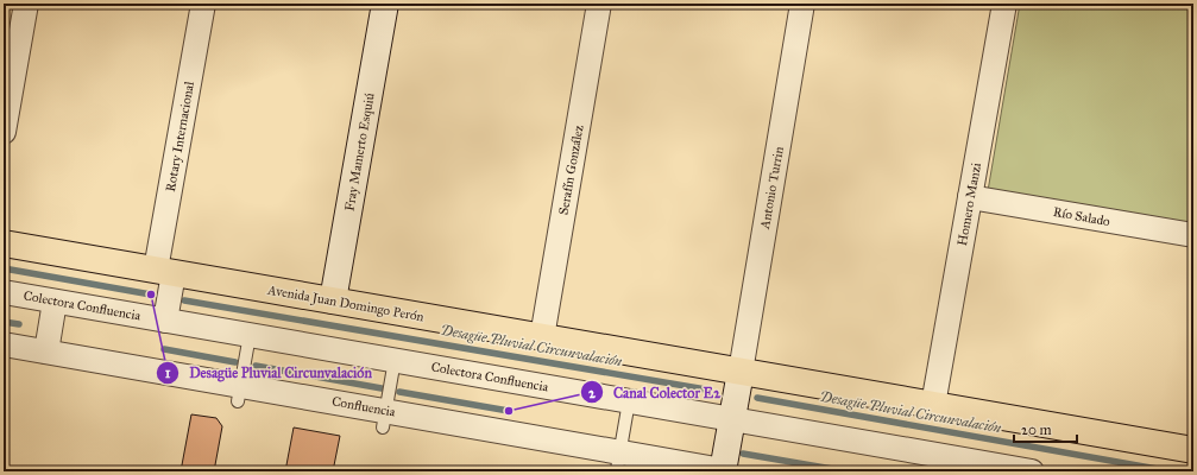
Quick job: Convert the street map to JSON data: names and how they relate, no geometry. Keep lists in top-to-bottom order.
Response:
{
  "streets": {
    "main road": ["Avenida Juan Domingo Perón"],
    "street": [
      "Rotary Internacional",
      "Fray Mamerto Esquiú",
      "Serafín González",
      "Antonio Turrin",
      "Homero Manzi",
      "Río Salado",
      "Colectora Confluencia",
      "Confluencia"
    ]
  },
  "crossings": [
    ["Rotary Internacional", "Avenida Juan Domingo Perón"],
    ["Rotary Internacional", "Colectora Confluencia"],
    ["Fray Mamerto Esquiú", "Avenida Juan Domingo Perón"],
    ["Serafín González", "Avenida Juan Domingo Perón"],
    ["Antonio Turrin", "Avenida Juan Domingo Perón"],
    ["Homero Manzi", "Río Salado"],
    ["Homero Manzi", "Avenida Juan Domingo Perón"]
  ],
  "water": ["Desagüe Pluvial Circunvalación"],
  "places": ["Desagüe Pluvial Circunvalación", "Canal Colector E2"],
  "scale_bar": "20 m"
}
